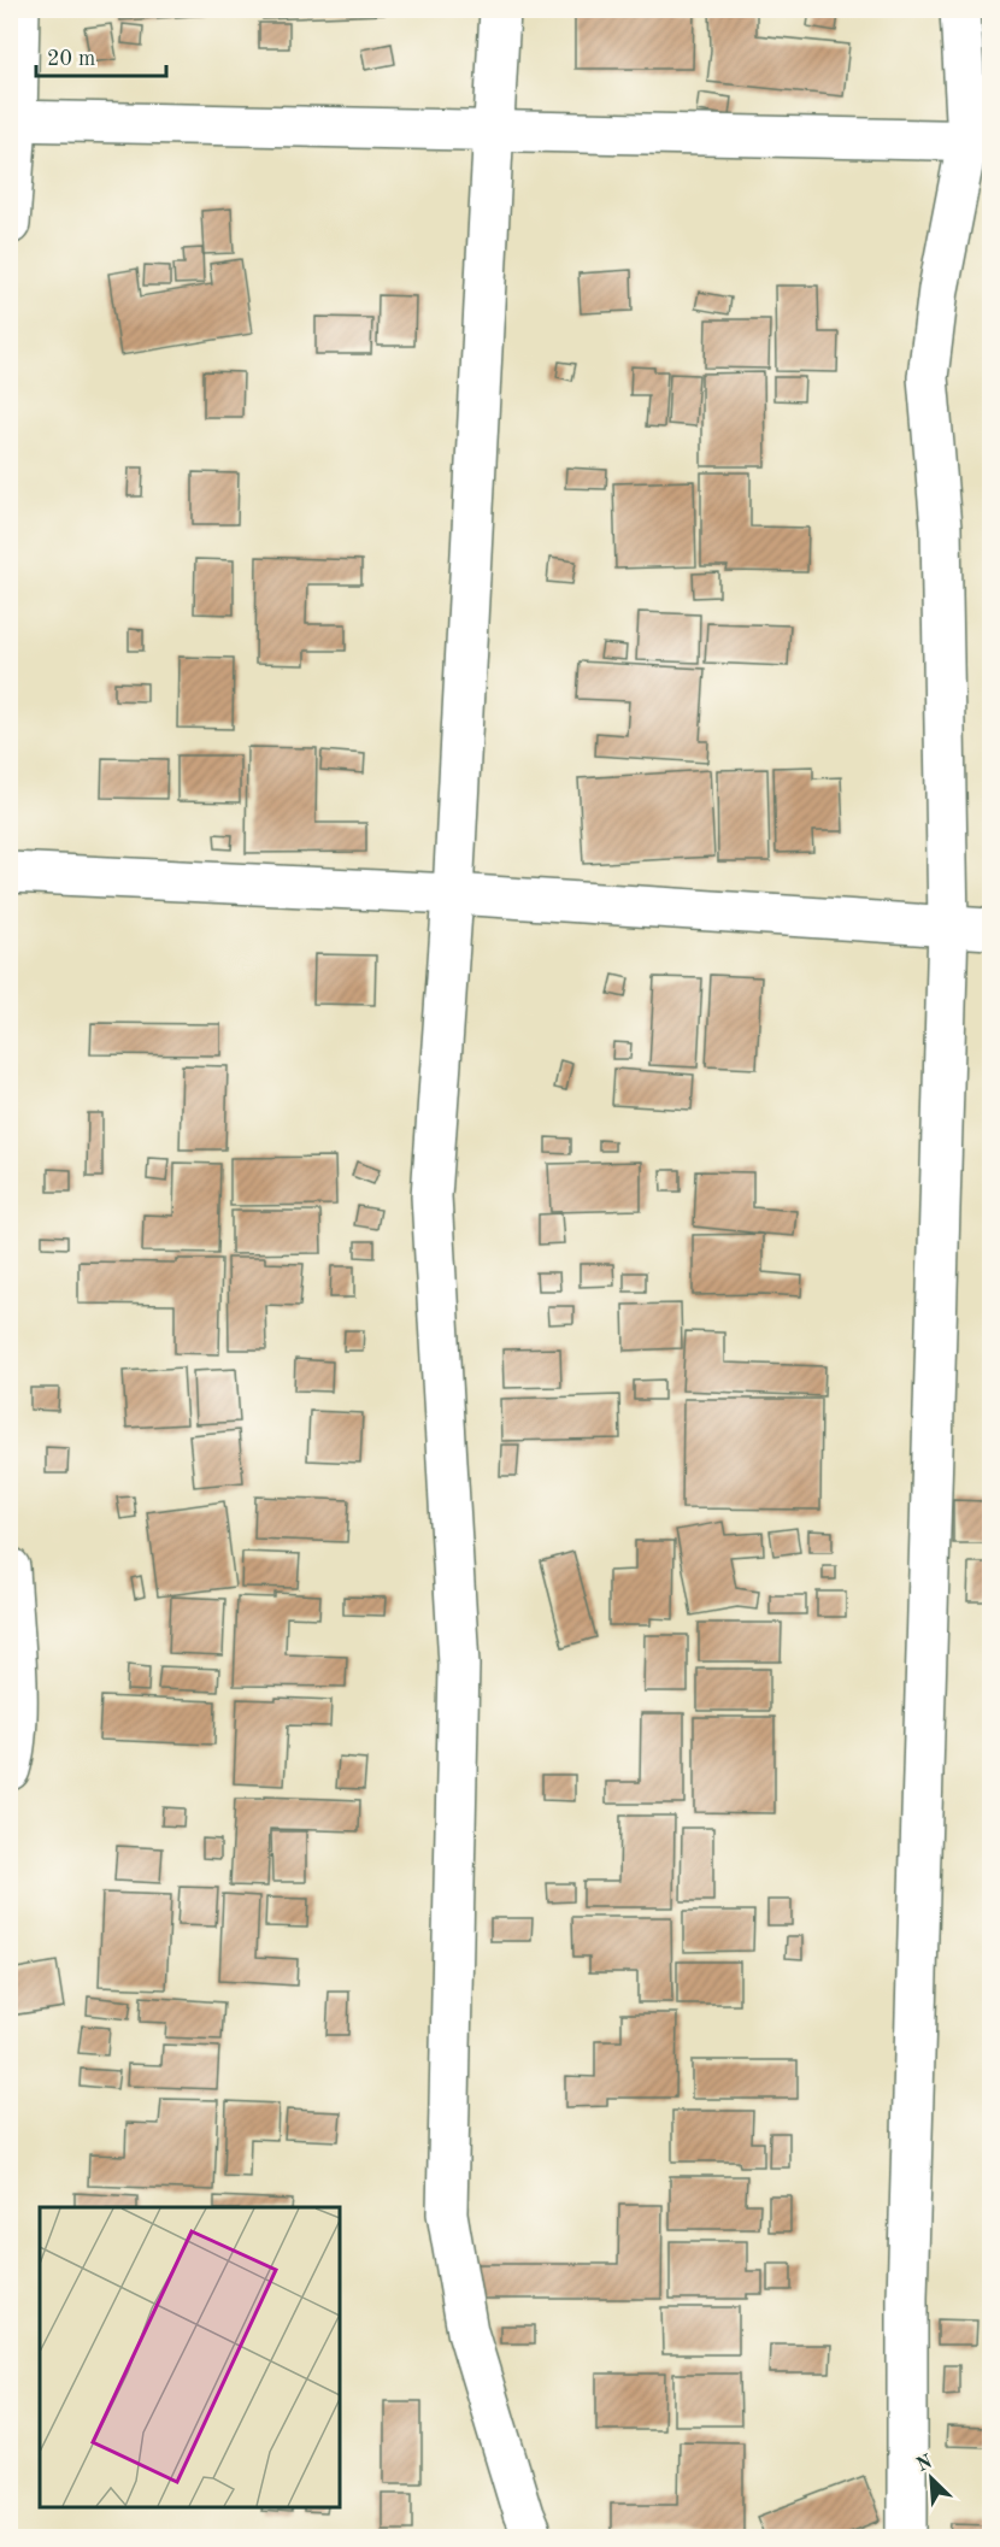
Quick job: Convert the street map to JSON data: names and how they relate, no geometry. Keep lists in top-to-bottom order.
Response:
{
  "scale_bar": "20 m",
  "north": "top left"
}
